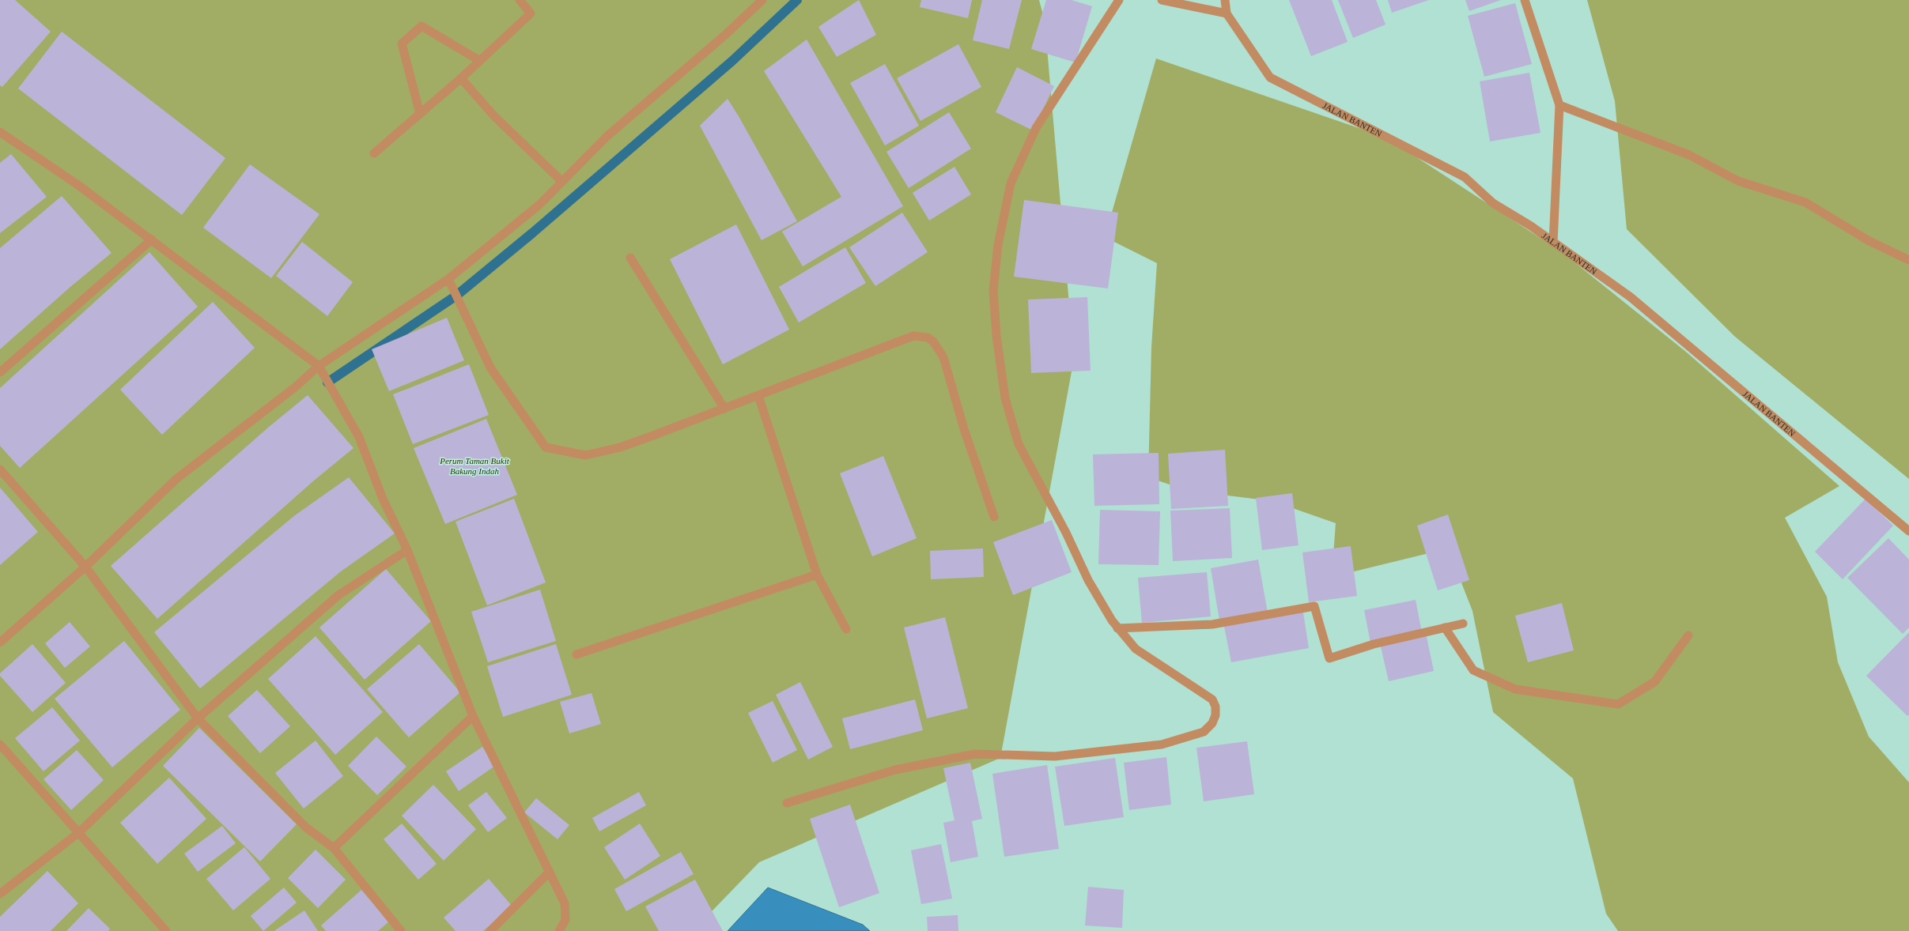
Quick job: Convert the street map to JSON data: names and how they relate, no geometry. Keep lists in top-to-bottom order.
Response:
{
  "streets": {
    "street": ["JALAN BANTEN"]
  },
  "parks": ["Perum Taman Bukit Bakung Indah"]
}
